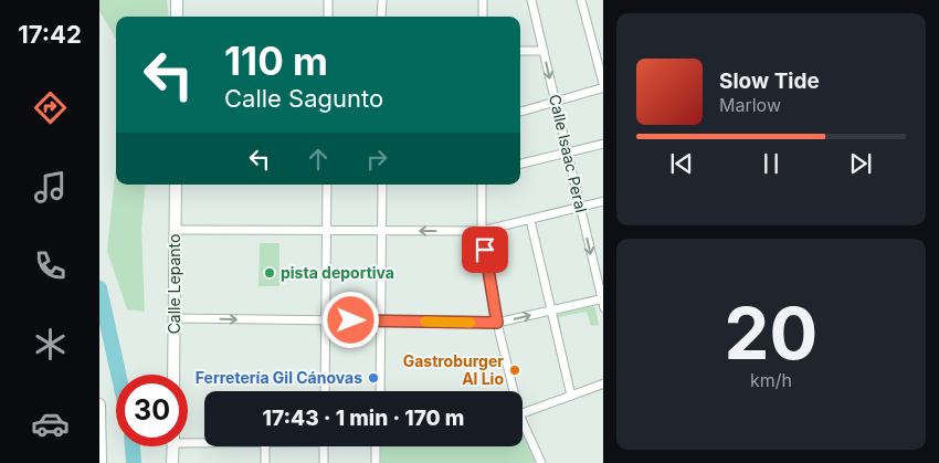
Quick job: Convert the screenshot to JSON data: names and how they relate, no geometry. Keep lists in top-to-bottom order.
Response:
{
  "streets": {
    "street": ["Calle Isaac Peral", "Calle Lepanto"]
  },
  "places": ["pista deportiva", "Gastroburger Al Lio", "Ferretería Gil Cánovas"],
  "page": {
    "tabs": "17:42",
    "turn": ["110 m", "Calle Sagunto"],
    "song": ["Slow Tide", "Marlow"],
    "tile": ["20", "km/h"],
    "limit": "30",
    "trip": "17:43 · 1 min · 170 m"
  }
}
